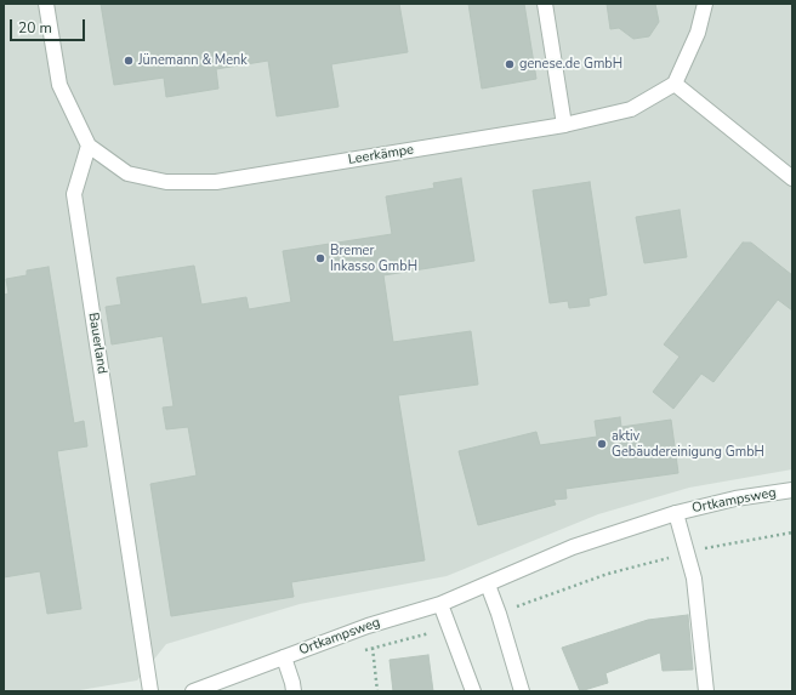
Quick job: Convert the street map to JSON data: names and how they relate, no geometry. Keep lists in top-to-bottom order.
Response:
{
  "streets": {
    "street": ["Leerkämpe", "Bauerland", "Ortkampsweg"]
  },
  "crossings": [
    ["Leerkämpe", "Bauerland"]
  ],
  "places": [
    "Jünemann & Menk",
    "genese.de GmbH",
    "Bremer Inkasso GmbH",
    "aktiv Gebäudereinigung GmbH"
  ],
  "scale_bar": "20 m"
}
